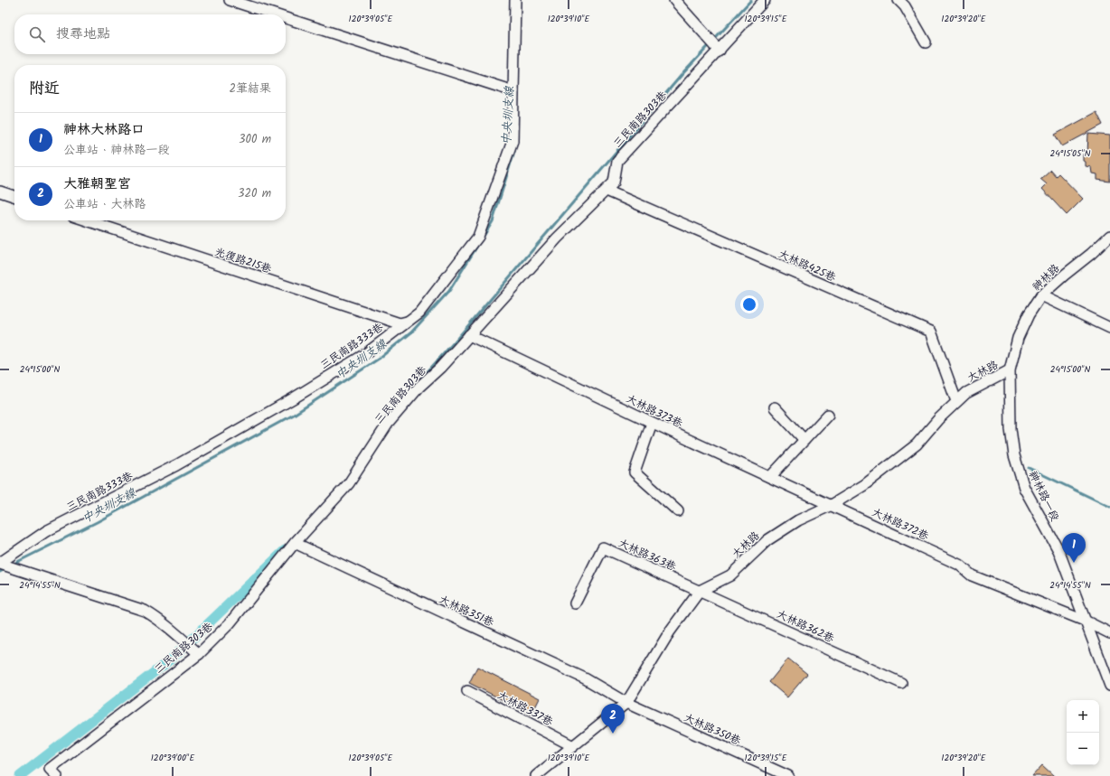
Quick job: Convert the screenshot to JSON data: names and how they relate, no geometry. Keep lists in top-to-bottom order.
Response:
{
  "streets": {
    "street": [
      "三民南路303巷",
      "光復路215巷",
      "大林路425巷",
      "神林路",
      "三民南路333巷",
      "大林路",
      "大林路373巷",
      "神林路一段",
      "大林路372巷",
      "大林路363巷",
      "大林路351巷",
      "大林路362巷",
      "大林路337巷",
      "大林路350巷"
    ]
  },
  "crossings": [
    ["三民南路303巷", "大林路425巷"],
    ["三民南路303巷", "大林路373巷"],
    ["三民南路303巷", "大林路351巷"],
    ["光復路215巷", "三民南路333巷"],
    ["大林路425巷", "大林路"],
    ["神林路", "大林路"],
    ["神林路", "神林路一段"],
    ["大林路", "大林路373巷"],
    ["大林路", "神林路一段"],
    ["大林路", "大林路372巷"],
    ["大林路", "大林路363巷"],
    ["大林路", "大林路351巷"],
    ["大林路", "大林路362巷"],
    ["大林路", "大林路337巷"],
    ["大林路", "大林路350巷"],
    ["大林路373巷", "大林路372巷"],
    ["神林路一段", "大林路372巷"],
    ["大林路363巷", "大林路362巷"],
    ["大林路351巷", "大林路350巷"]
  ],
  "water": ["中央圳支線"],
  "page": {
    "search": "搜尋地點",
    "heading": ["附近", "2筆結果"],
    "list": [
      {
        "mark": "1",
        "name": "神林大林路口",
        "note": "公車站 · 神林路一段",
        "value": "300 m"
      },
      {
        "mark": "2",
        "name": "大雅朝聖宮",
        "note": "公車站 · 大林路",
        "value": "320 m"
      }
    ],
    "pins": ["1", "2"],
    "map_buttons": ["+", "−"]
  },
  "coordinates": [
    "120°39'05\"E",
    "120°39'10\"E",
    "120°39'15\"E",
    "120°39'20\"E",
    "24°15'05\"N",
    "24°15'00\"N",
    "24°14'55\"N",
    "120°39'00\"E"
  ]
}
